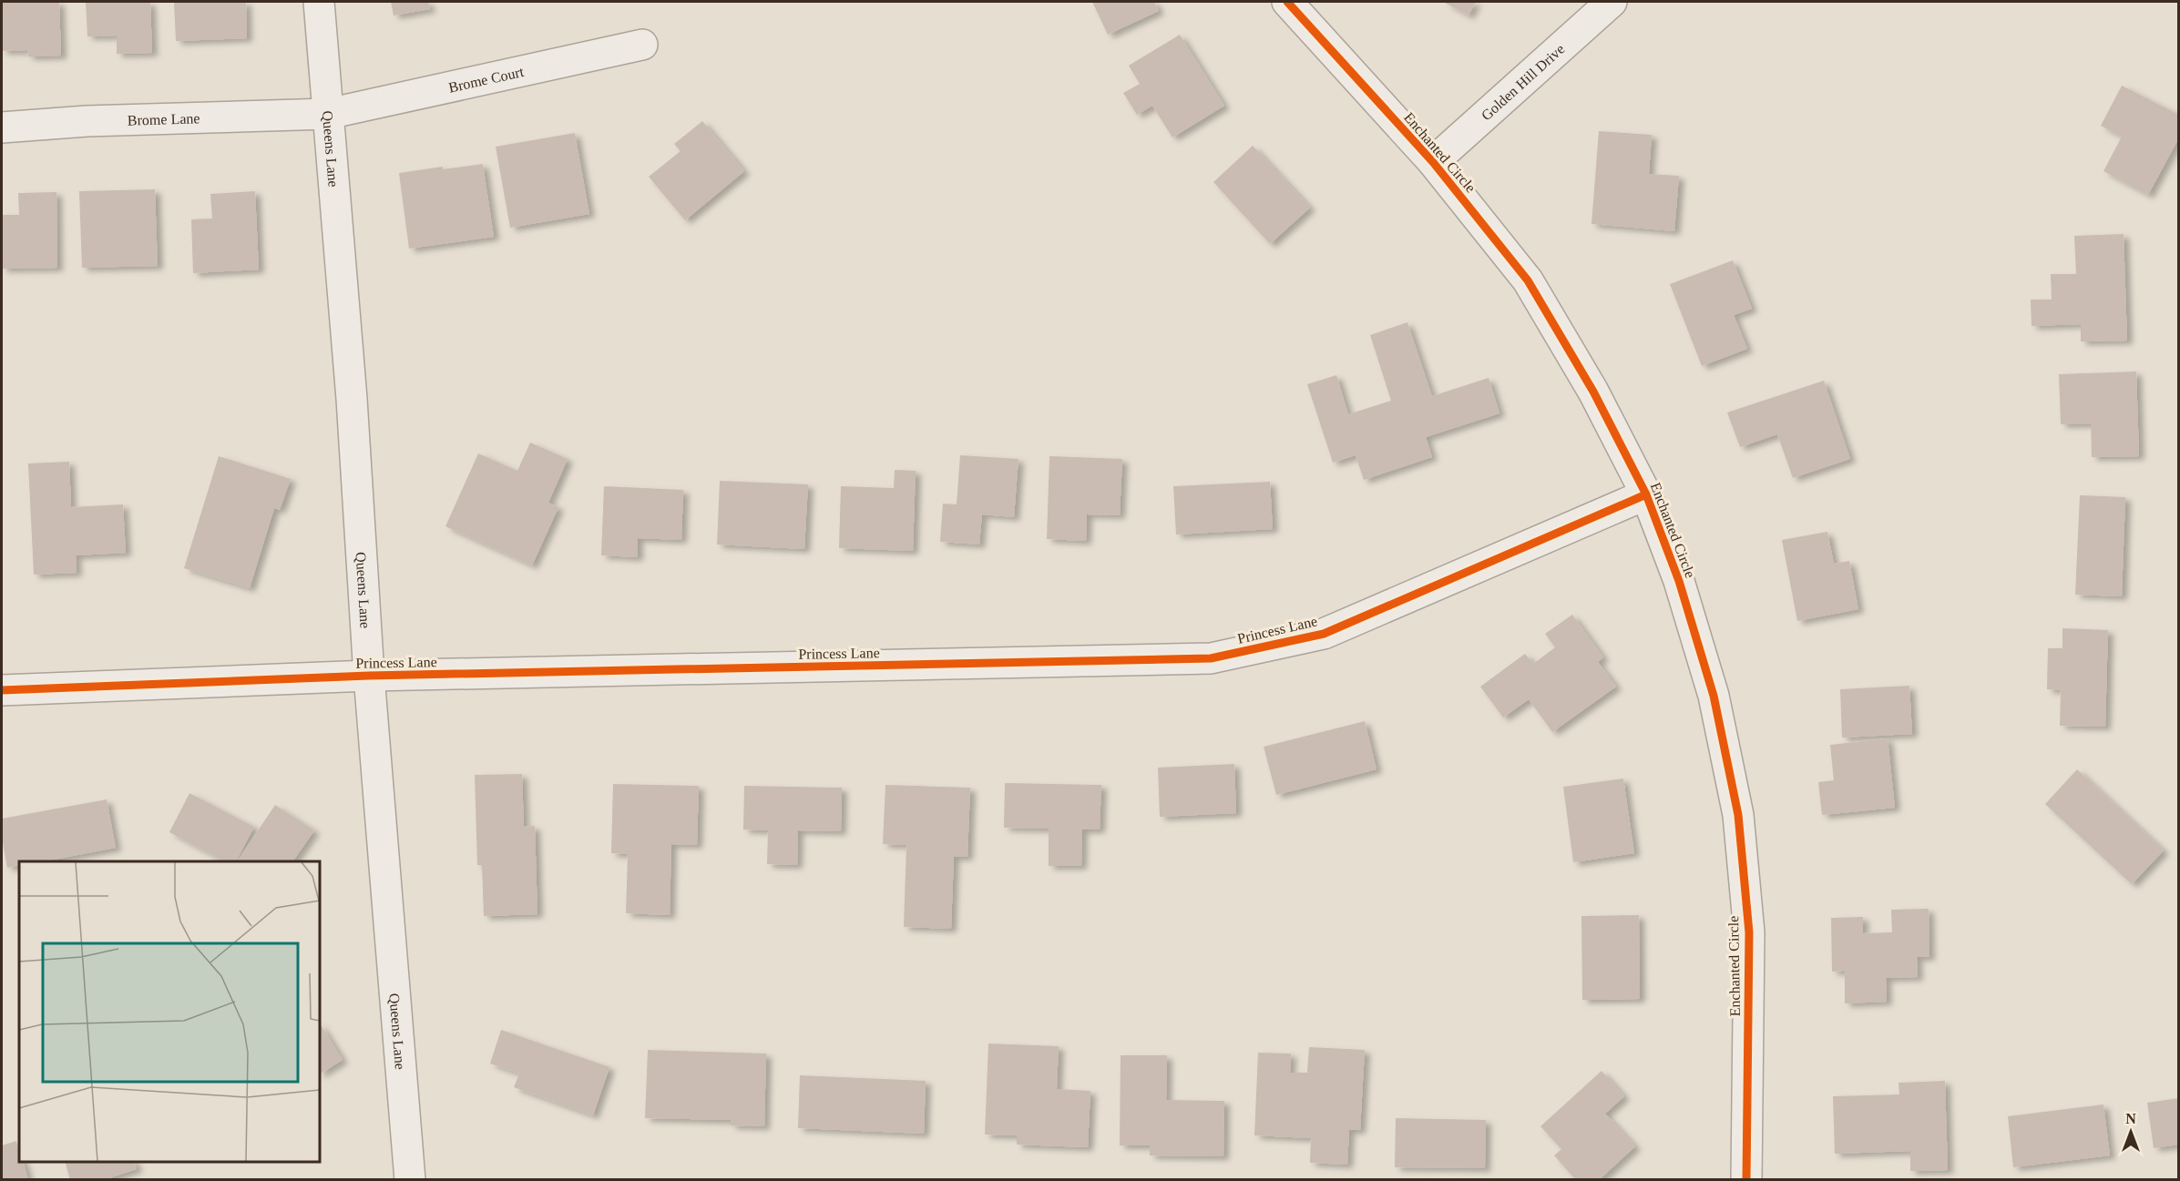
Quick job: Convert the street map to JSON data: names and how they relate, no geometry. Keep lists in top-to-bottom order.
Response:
{
  "streets": {
    "street": [
      "Brome Court",
      "Golden Hill Drive",
      "Brome Lane",
      "Queens Lane",
      "Enchanted Circle",
      "Princess Lane"
    ]
  },
  "crossings": [
    ["Brome Court", "Brome Lane"],
    ["Brome Court", "Queens Lane"],
    ["Golden Hill Drive", "Enchanted Circle"],
    ["Brome Lane", "Queens Lane"],
    ["Queens Lane", "Princess Lane"],
    ["Enchanted Circle", "Princess Lane"]
  ],
  "north": "top"
}
